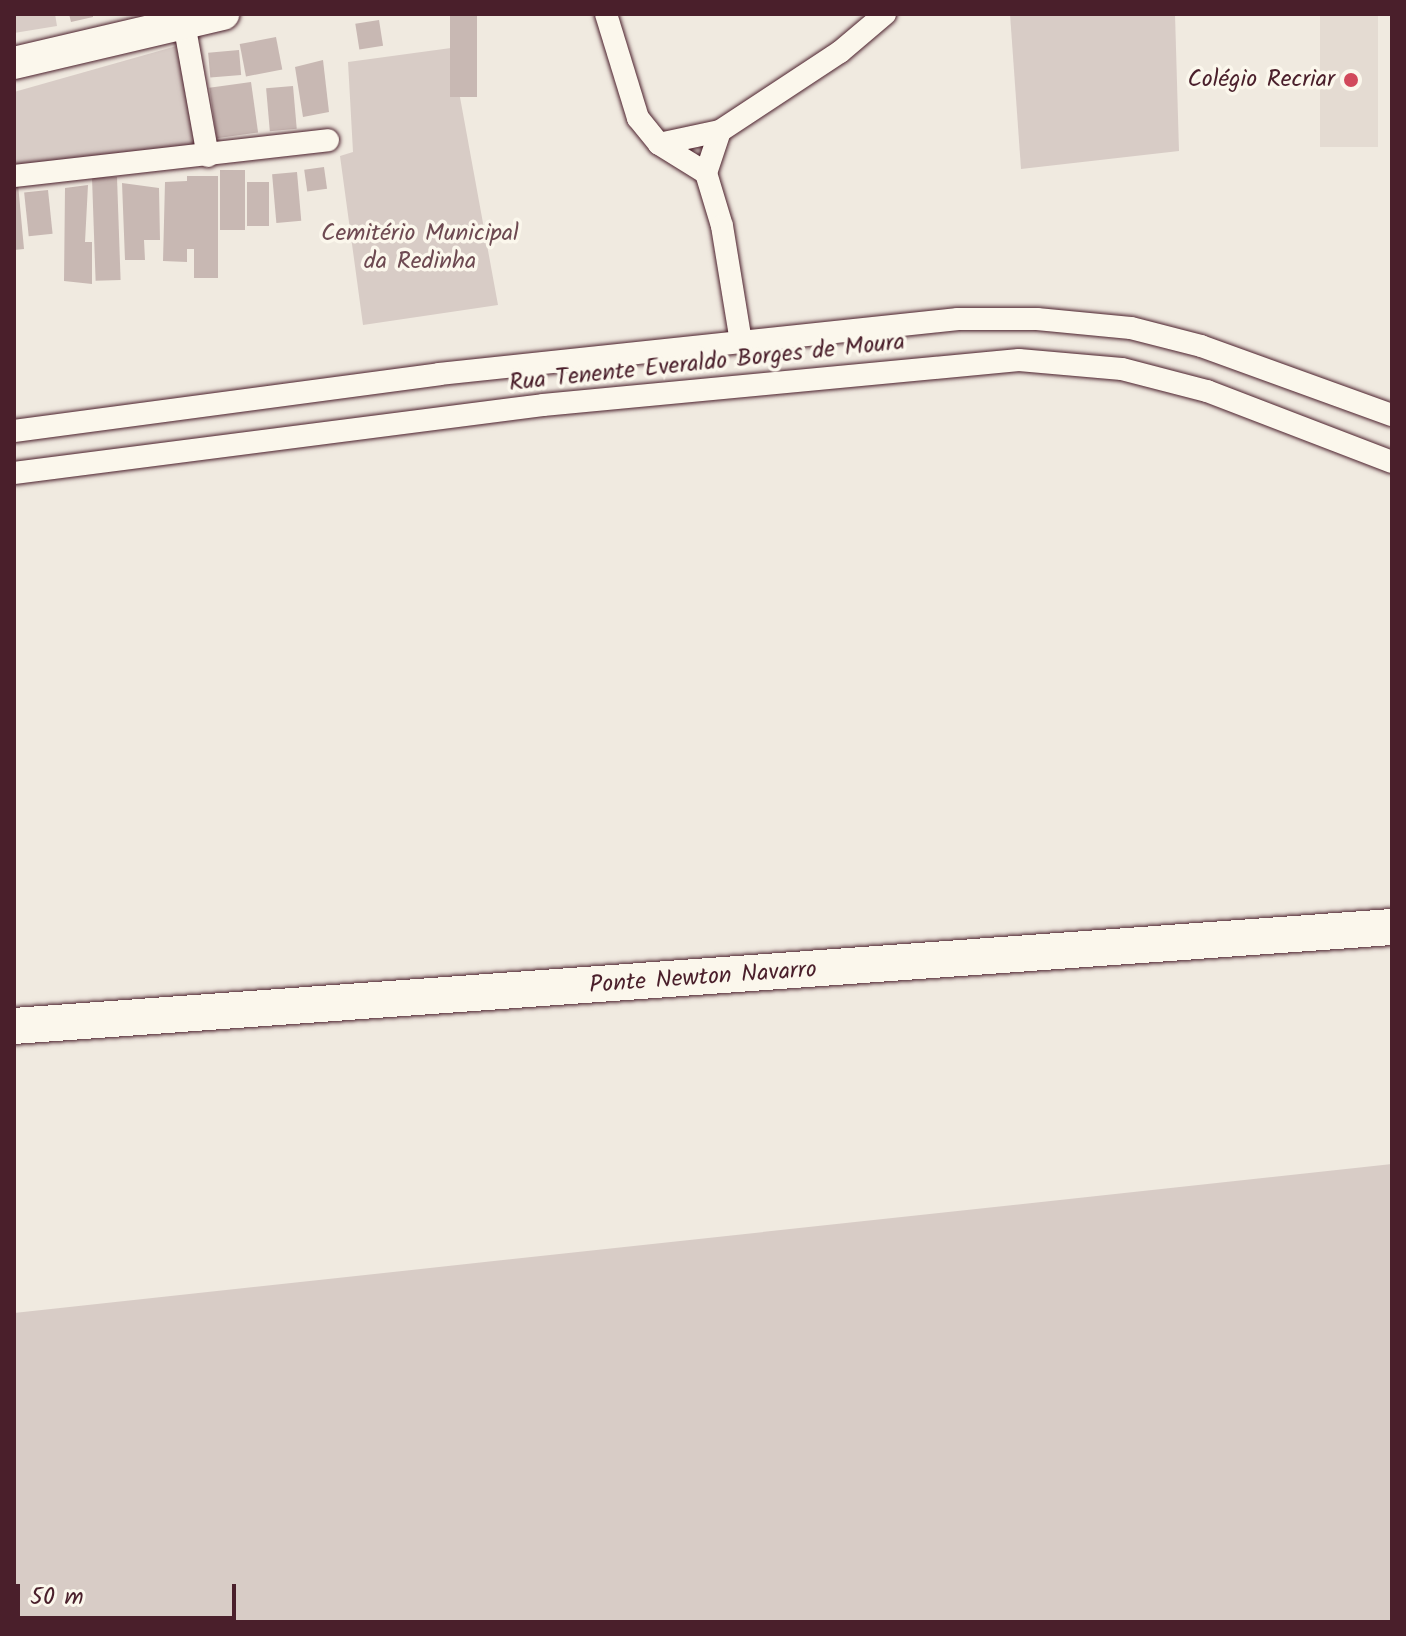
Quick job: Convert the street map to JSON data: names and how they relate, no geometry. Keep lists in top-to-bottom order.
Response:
{
  "streets": {
    "main road": ["Ponte Newton Navarro"],
    "street": ["Rua Tenente Everaldo Borges de Moura"]
  },
  "parks": ["Cemitério Municipal da Redinha"],
  "places": ["Colégio Recriar"],
  "scale_bar": "50 m"
}
